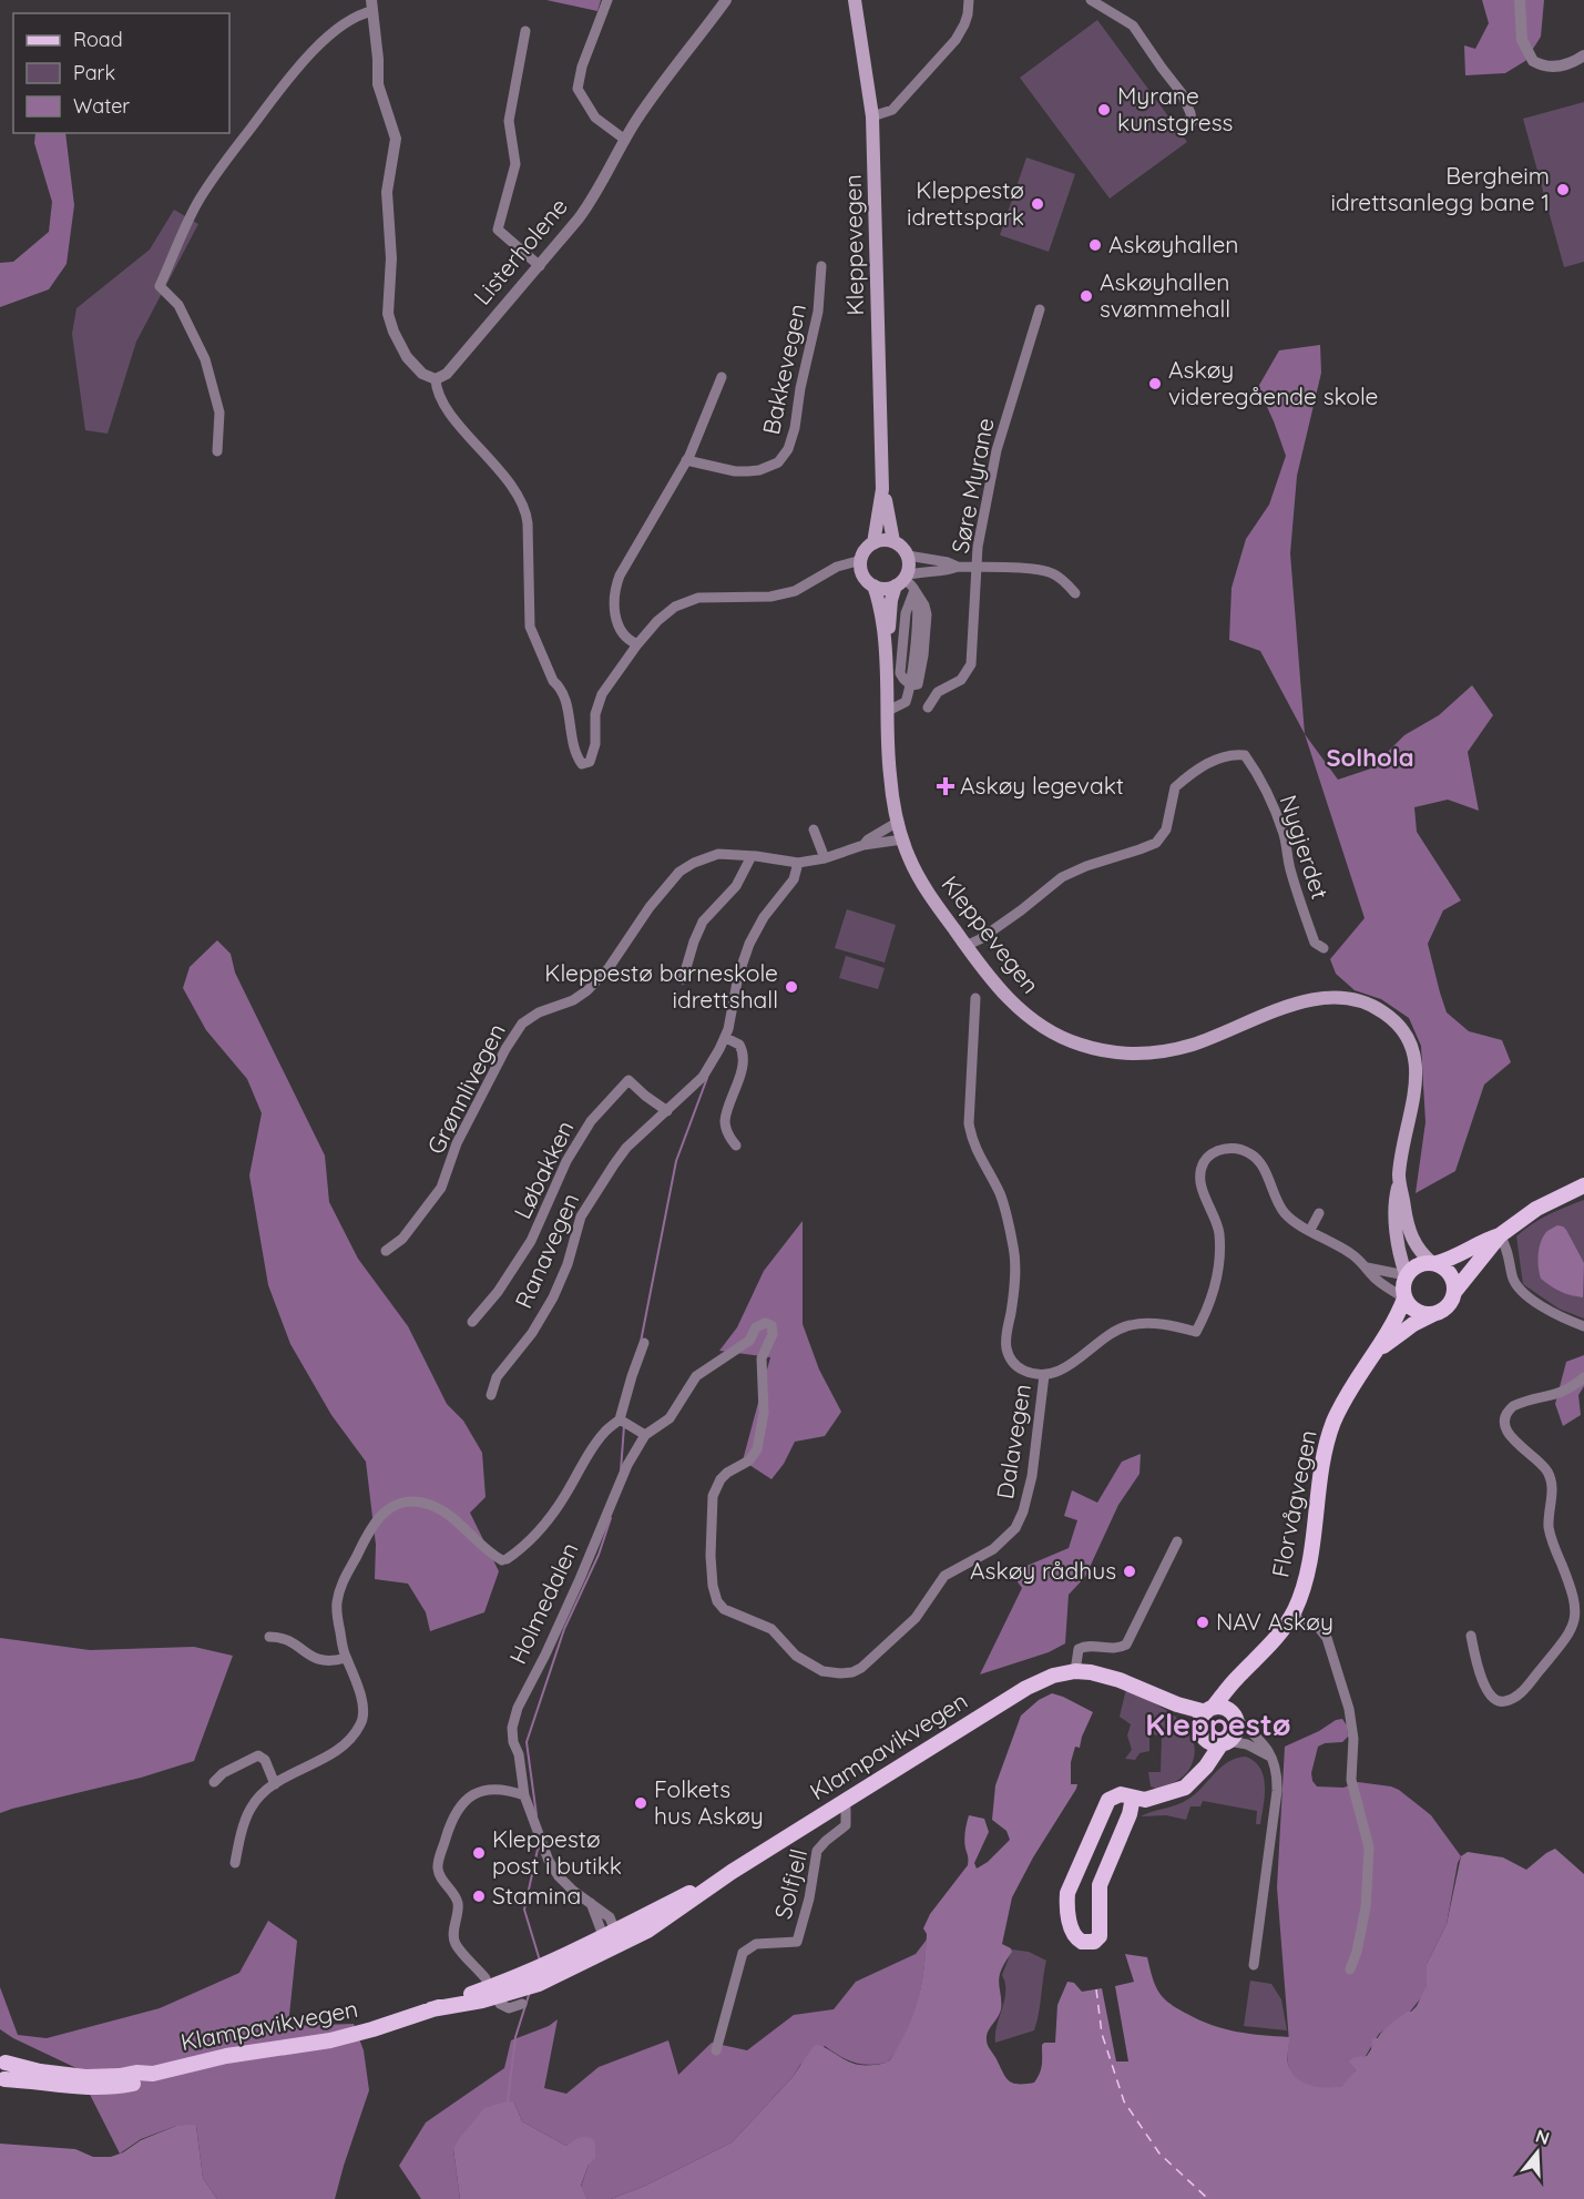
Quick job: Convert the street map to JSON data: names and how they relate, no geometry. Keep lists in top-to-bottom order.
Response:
{
  "streets": {
    "main road": ["Kleppevegen", "Florvågvegen", "Klampavikvegen"],
    "street": [
      "Listerholene",
      "Bakkevegen",
      "Søre Myrane",
      "Nygjerdet",
      "Grønnlivegen",
      "Løbakken",
      "Ranavegen",
      "Dalavegen",
      "Holmedalen",
      "Solfjell"
    ]
  },
  "crossings": [
    ["Kleppevegen", "Nygjerdet"],
    ["Kleppevegen", "Grønnlivegen"],
    ["Kleppevegen", "Florvågvegen"],
    ["Grønnlivegen", "Ranavegen"],
    ["Løbakken", "Ranavegen"],
    ["Dalavegen", "Holmedalen"],
    ["Florvågvegen", "Klampavikvegen"],
    ["Holmedalen", "Klampavikvegen"]
  ],
  "districts": ["Solhola", "Kleppestø"],
  "places": {
    "other": [
      "Myrane kunstgress",
      "Bergheim idrettsanlegg bane 1",
      "Kleppestø idrettspark",
      "Askøyhallen",
      "Askøyhallen svømmehall",
      "Askøy videregående skole",
      "Kleppestø barneskole idrettshall",
      "Askøy rådhus",
      "NAV Askøy",
      "Folkets hus Askøy",
      "Kleppestø post i butikk",
      "Stamina"
    ],
    "health": ["Askøy legevakt"]
  },
  "legend": ["Road", "Park", "Water"],
  "north": "top"
}
